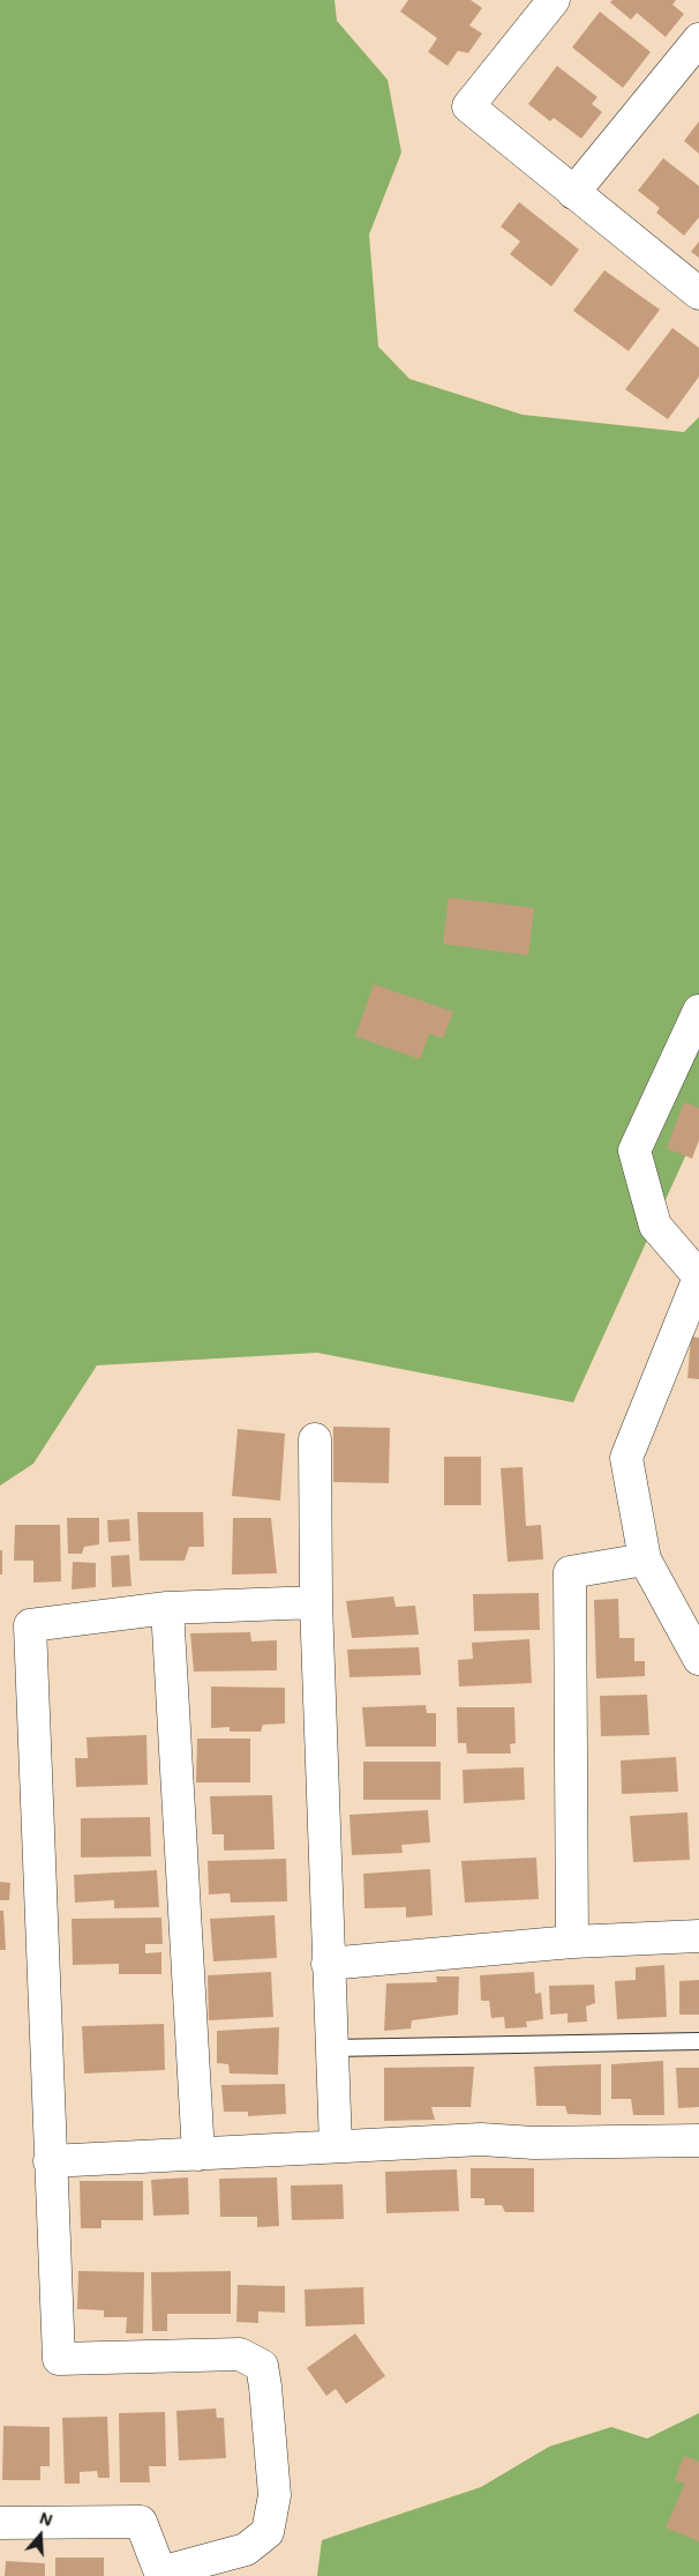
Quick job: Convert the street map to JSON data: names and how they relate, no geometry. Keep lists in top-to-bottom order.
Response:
{
  "north": "top"
}
